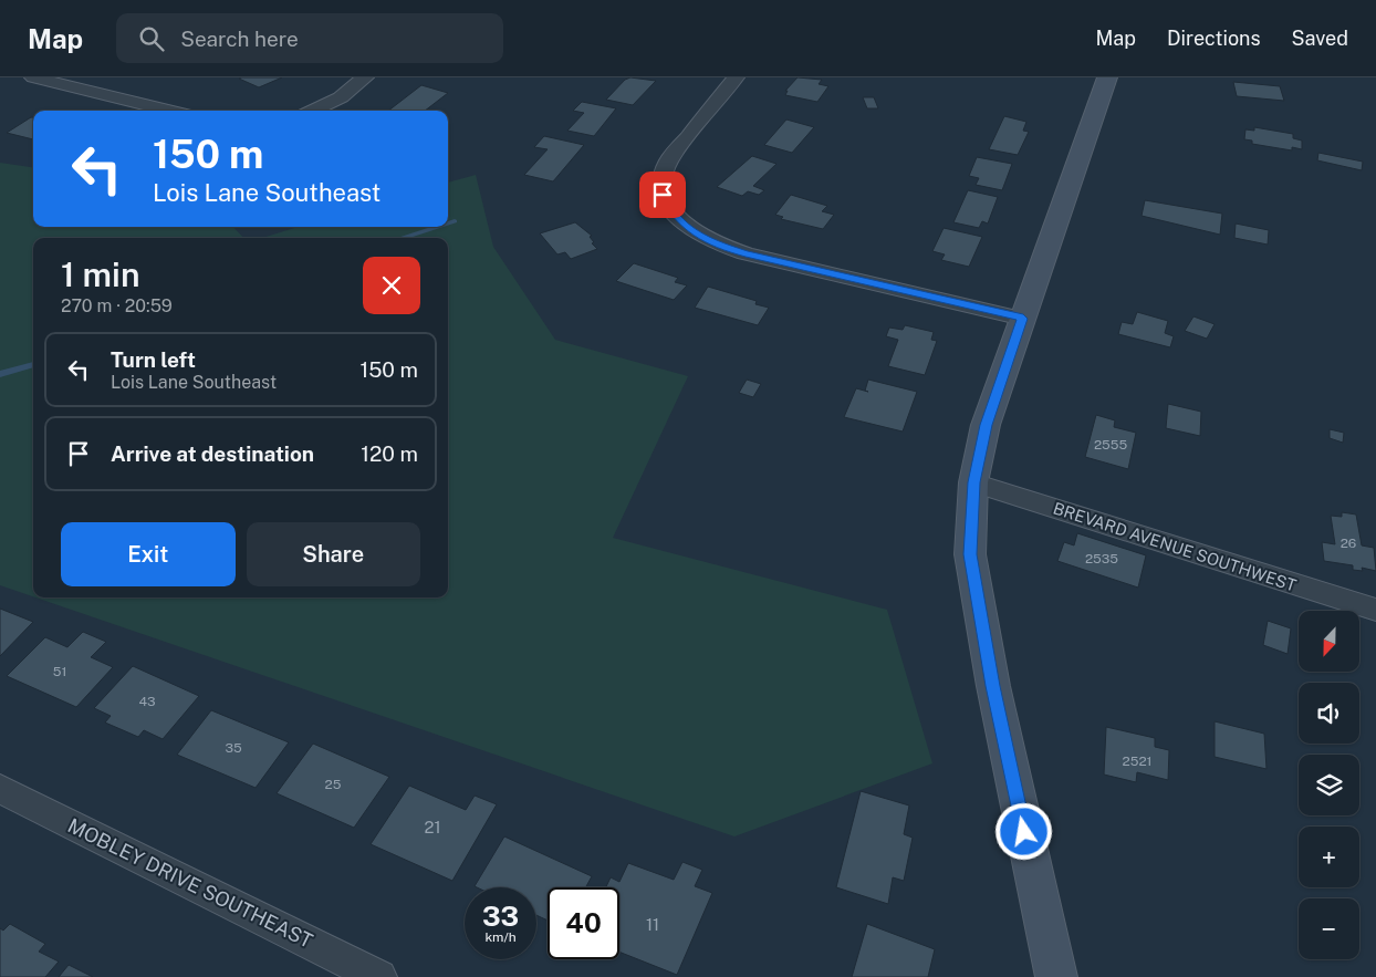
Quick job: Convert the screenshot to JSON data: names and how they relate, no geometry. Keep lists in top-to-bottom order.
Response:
{
  "streets": {
    "street": ["BREVARD AVENUE SOUTHWEST", "MOBLEY DRIVE SOUTHEAST"]
  },
  "house_numbers": [
    "2555",
    "26",
    "2535",
    "51",
    "43",
    "35",
    "2521",
    "25",
    "21",
    "11"
  ],
  "north": "bottom",
  "page": {
    "header": "Map",
    "search": "Search here",
    "nav": ["Map", "Directions", "Saved"],
    "turn": ["150 m", "Lois Lane Southeast"],
    "heading": ["1 min", "270 m · 20:59"],
    "list": [
      {
        "name": "Turn left",
        "note": "Lois Lane Southeast",
        "value": "150 m"
      },
      {
        "name": "Arrive at destination",
        "value": "120 m"
      }
    ],
    "buttons": ["Exit", "Share"],
    "map_buttons": ["+", "−"],
    "speed": "33 km/h",
    "limit": "40"
  }
}
